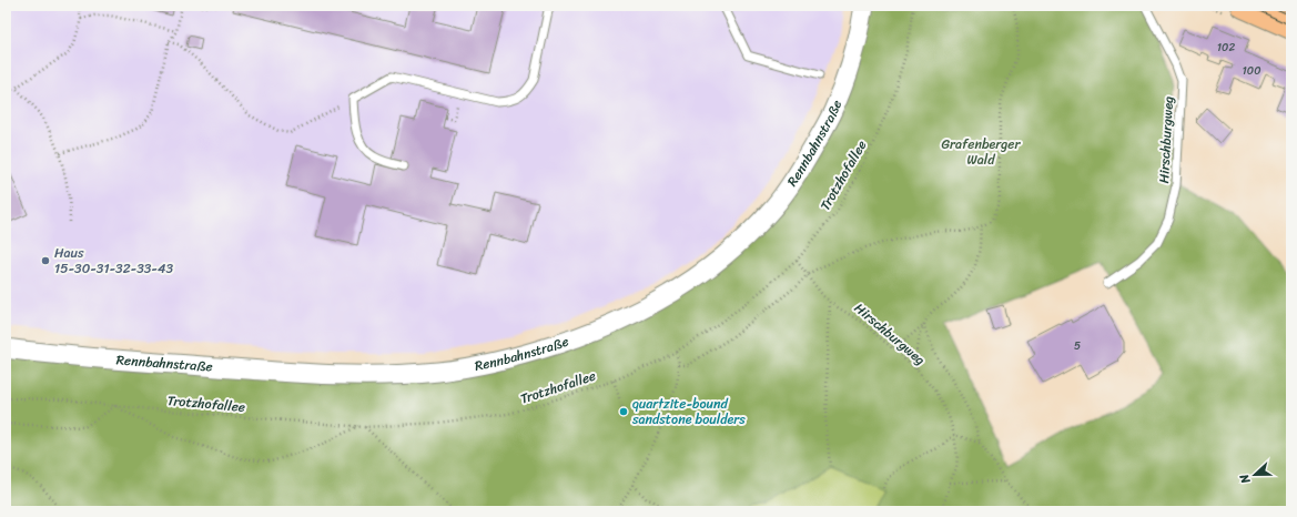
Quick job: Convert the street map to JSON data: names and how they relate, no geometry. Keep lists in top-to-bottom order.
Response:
{
  "streets": {
    "street": ["Rennbahnstraße"],
    "lane": ["Hirschburgweg"],
    "path": ["Trotzhofallee"]
  },
  "crossings": [
    ["Hirschburgweg", "Trotzhofallee"]
  ],
  "parks": ["Grafenberger Wald"],
  "places": ["Haus 15-30-31-32-33-43", "quartzite-bound sandstone boulders"],
  "house_numbers": ["102", "100", "5"],
  "north": "left"
}
